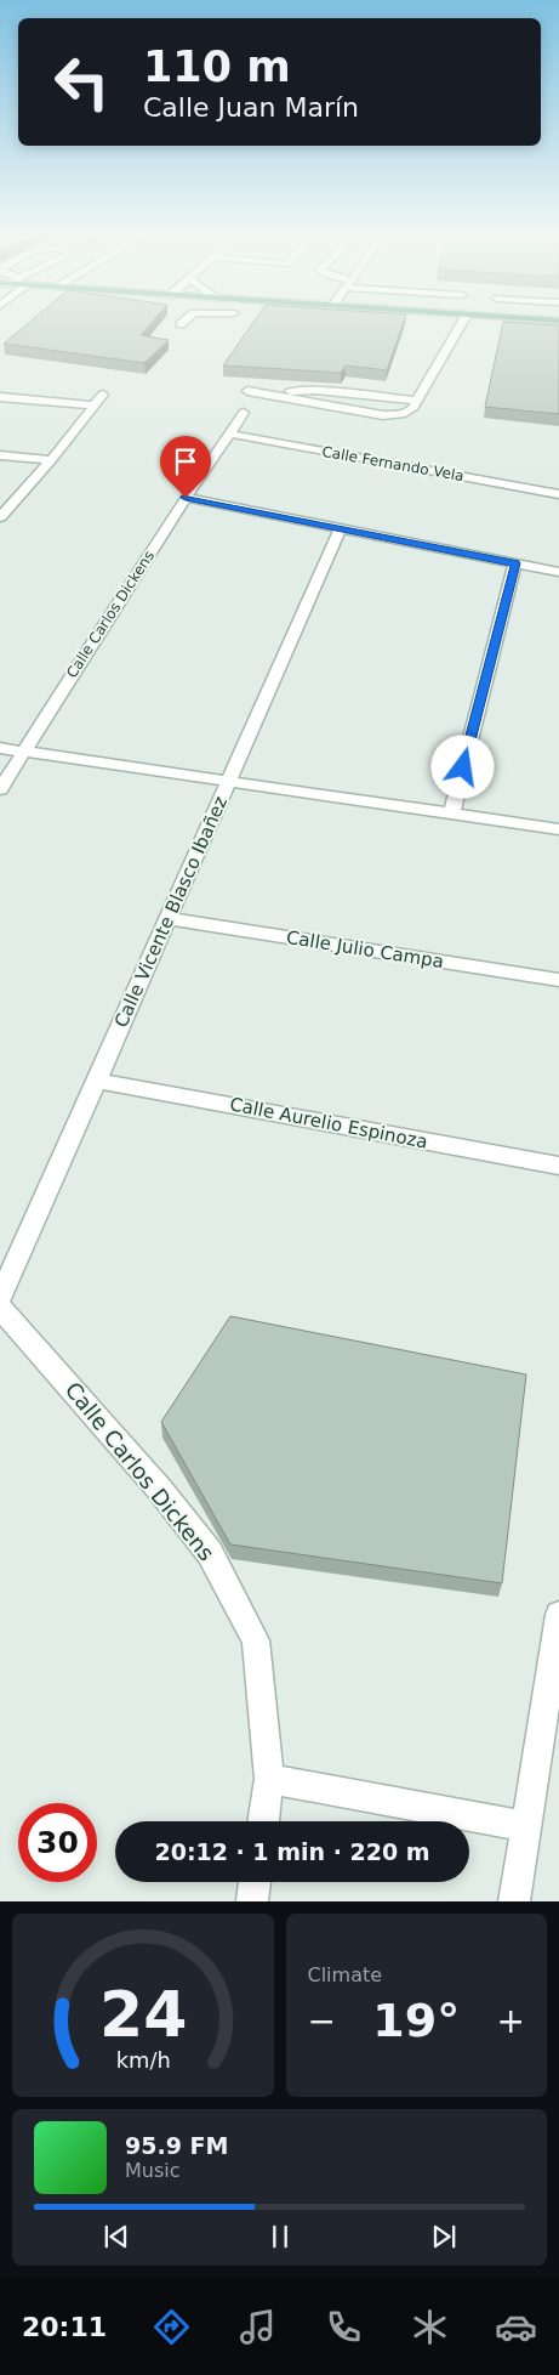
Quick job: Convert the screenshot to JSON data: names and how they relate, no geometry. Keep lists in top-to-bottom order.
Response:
{
  "streets": {
    "street": [
      "Calle Fernando Vela",
      "Calle Carlos Dickens",
      "Calle Vicente Blasco Ibañez",
      "Calle Julio Campa",
      "Calle Aurelio Espinoza"
    ]
  },
  "crossings": [
    ["Calle Fernando Vela", "Calle Carlos Dickens"],
    ["Calle Vicente Blasco Ibañez", "Calle Julio Campa"],
    ["Calle Vicente Blasco Ibañez", "Calle Aurelio Espinoza"]
  ],
  "page": {
    "turn": ["110 m", "Calle Juan Marín"],
    "limit": "30",
    "trip": "20:12 · 1 min · 220 m",
    "tile": "Climate",
    "heat": ["−", "19°", "+"],
    "song": ["95.9 FM", "Music"],
    "tabs": "20:11",
    "gauge": ["24", "km/h"]
  }
}
